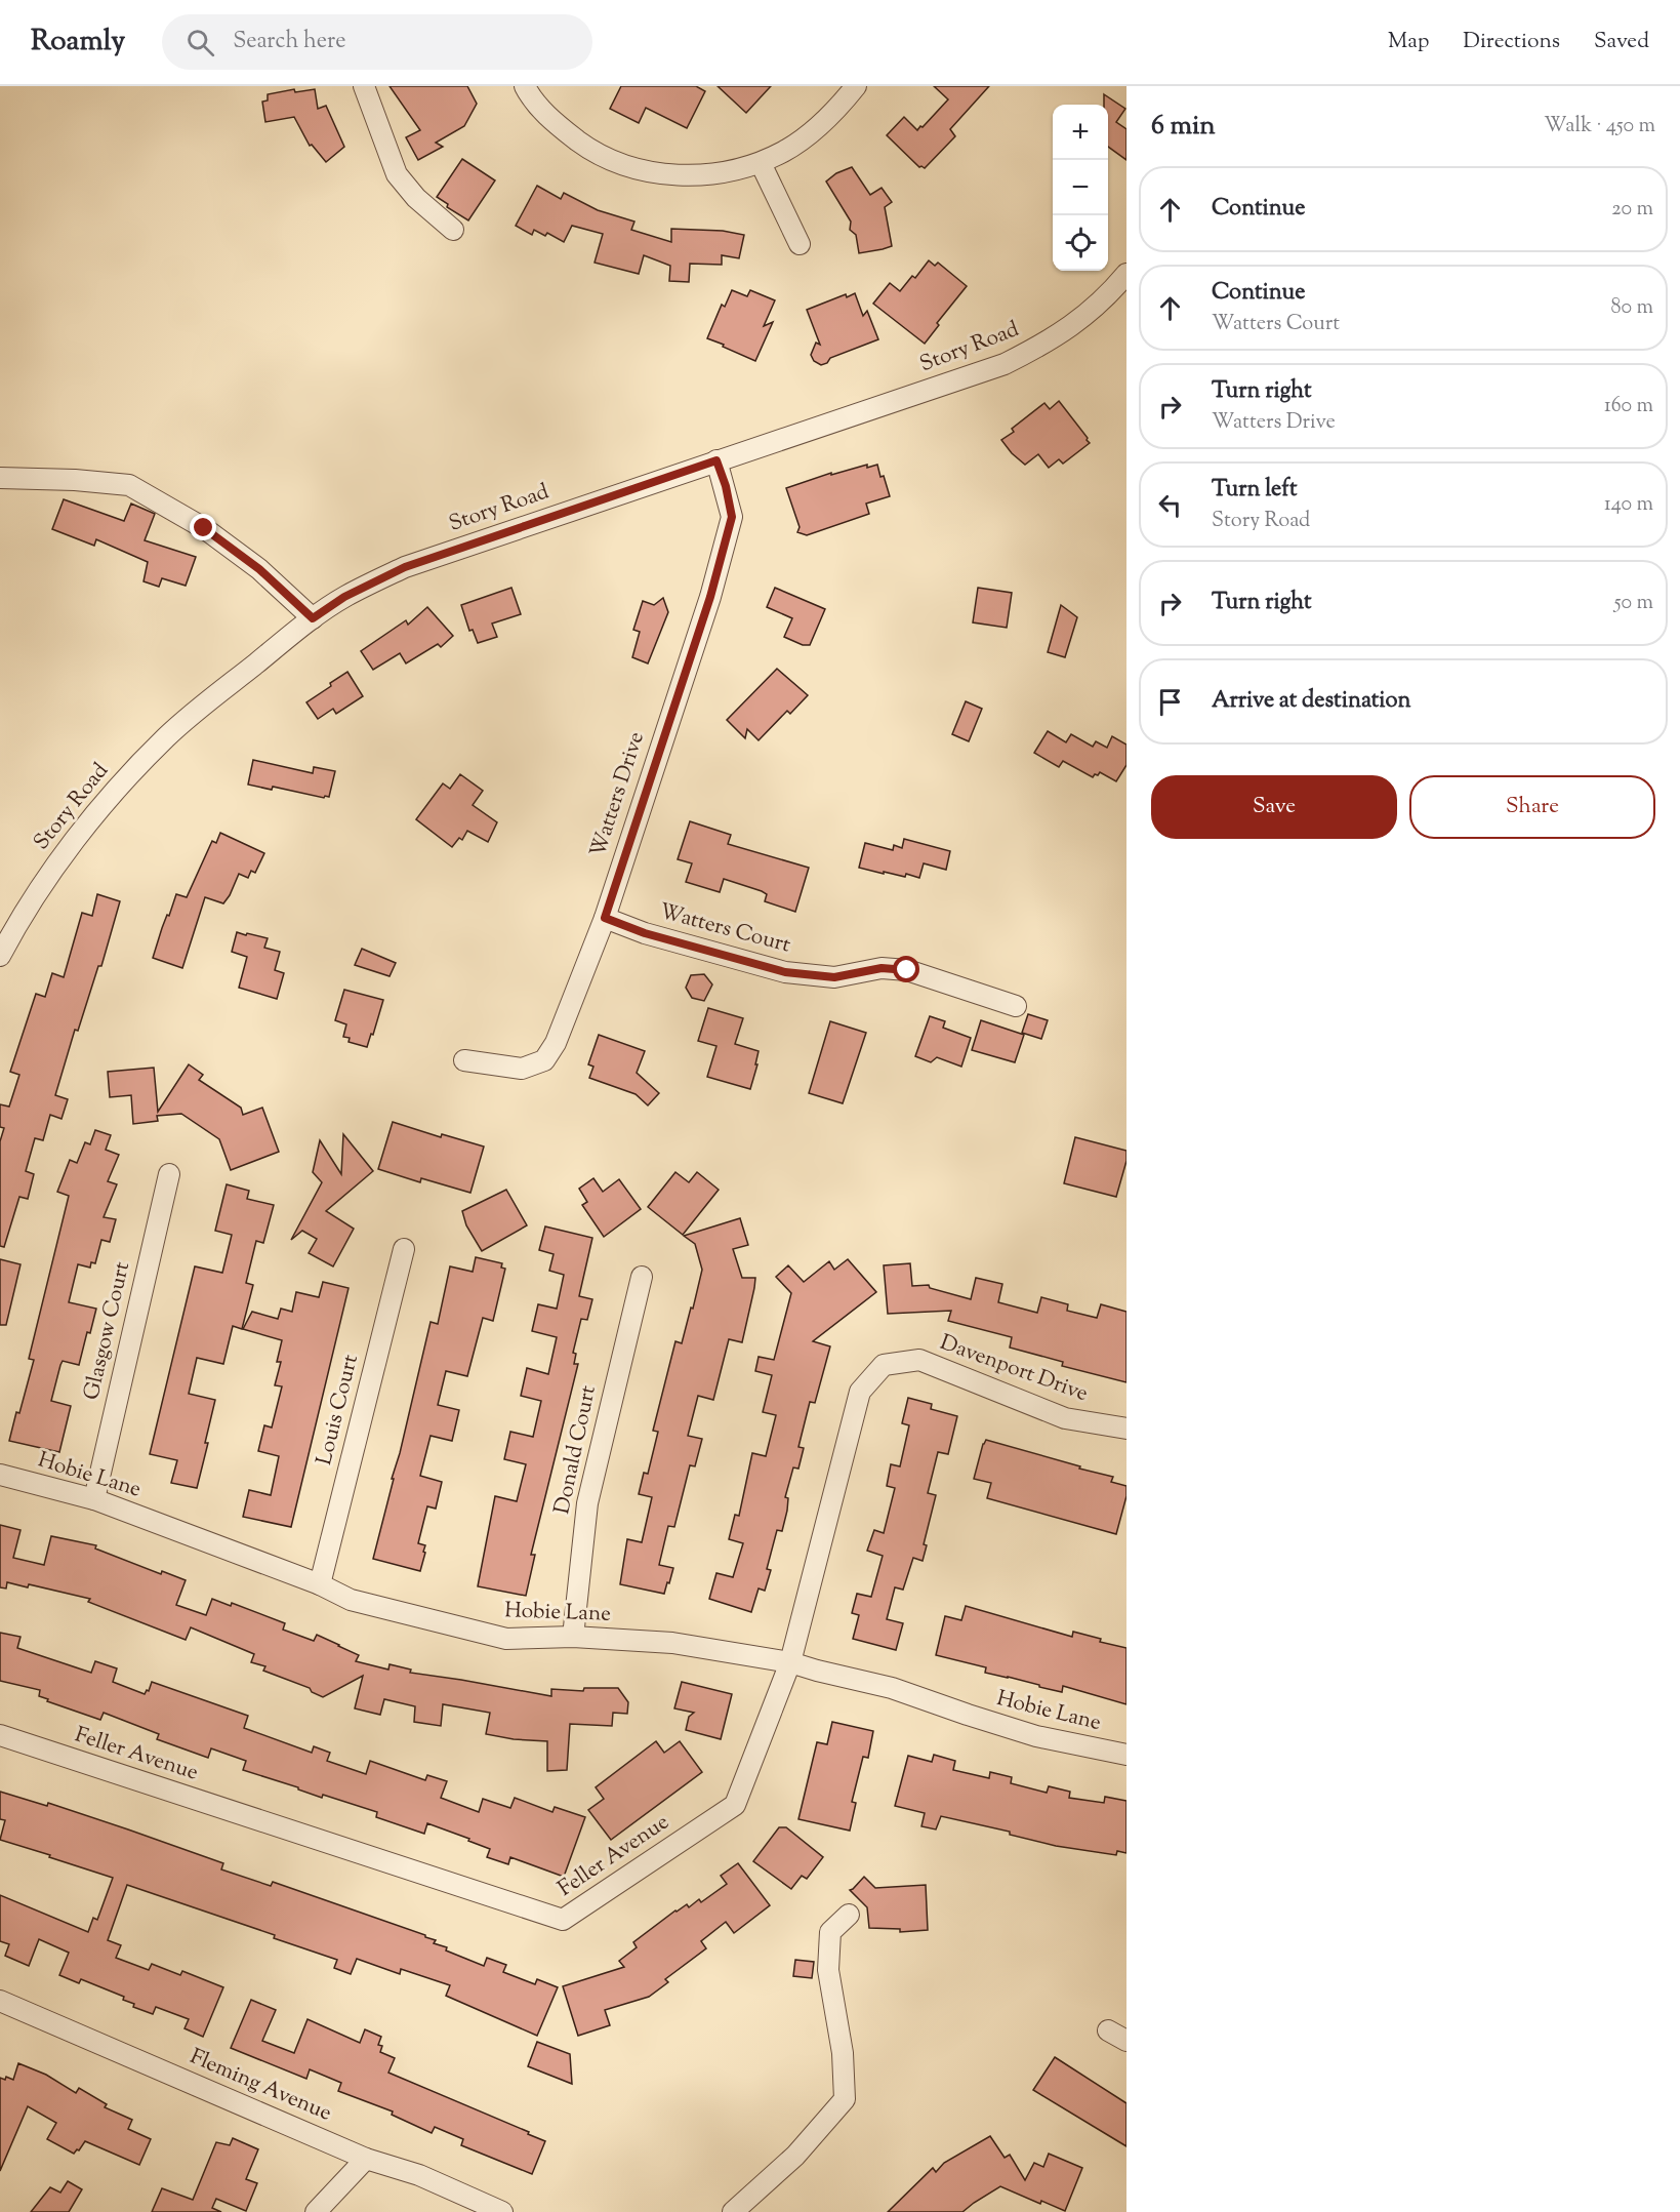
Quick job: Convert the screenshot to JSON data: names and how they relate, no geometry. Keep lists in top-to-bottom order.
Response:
{
  "streets": {
    "street": [
      "Story Road",
      "Watters Drive",
      "Watters Court",
      "Glasgow Court",
      "Davenport Drive",
      "Louis Court",
      "Donald Court",
      "Hobie Lane",
      "Feller Avenue",
      "Fleming Avenue"
    ]
  },
  "crossings": [
    ["Story Road", "Watters Drive"],
    ["Watters Drive", "Watters Court"],
    ["Glasgow Court", "Hobie Lane"],
    ["Davenport Drive", "Feller Avenue"],
    ["Louis Court", "Hobie Lane"],
    ["Donald Court", "Hobie Lane"],
    ["Hobie Lane", "Feller Avenue"]
  ],
  "page": {
    "header": "Roamly",
    "search": "Search here",
    "nav": ["Map", "Directions", "Saved"],
    "heading": ["6 min", "Walk · 450 m"],
    "map_buttons": ["+", "−"],
    "list": [
      ["Continue", "20 m"],
      ["Continue", "Watters Court", "80 m"],
      ["Turn right", "Watters Drive", "160 m"],
      ["Turn left", "Story Road", "140 m"],
      ["Turn right", "50 m"],
      "Arrive at destination"
    ],
    "buttons": ["Save", "Share"]
  }
}
